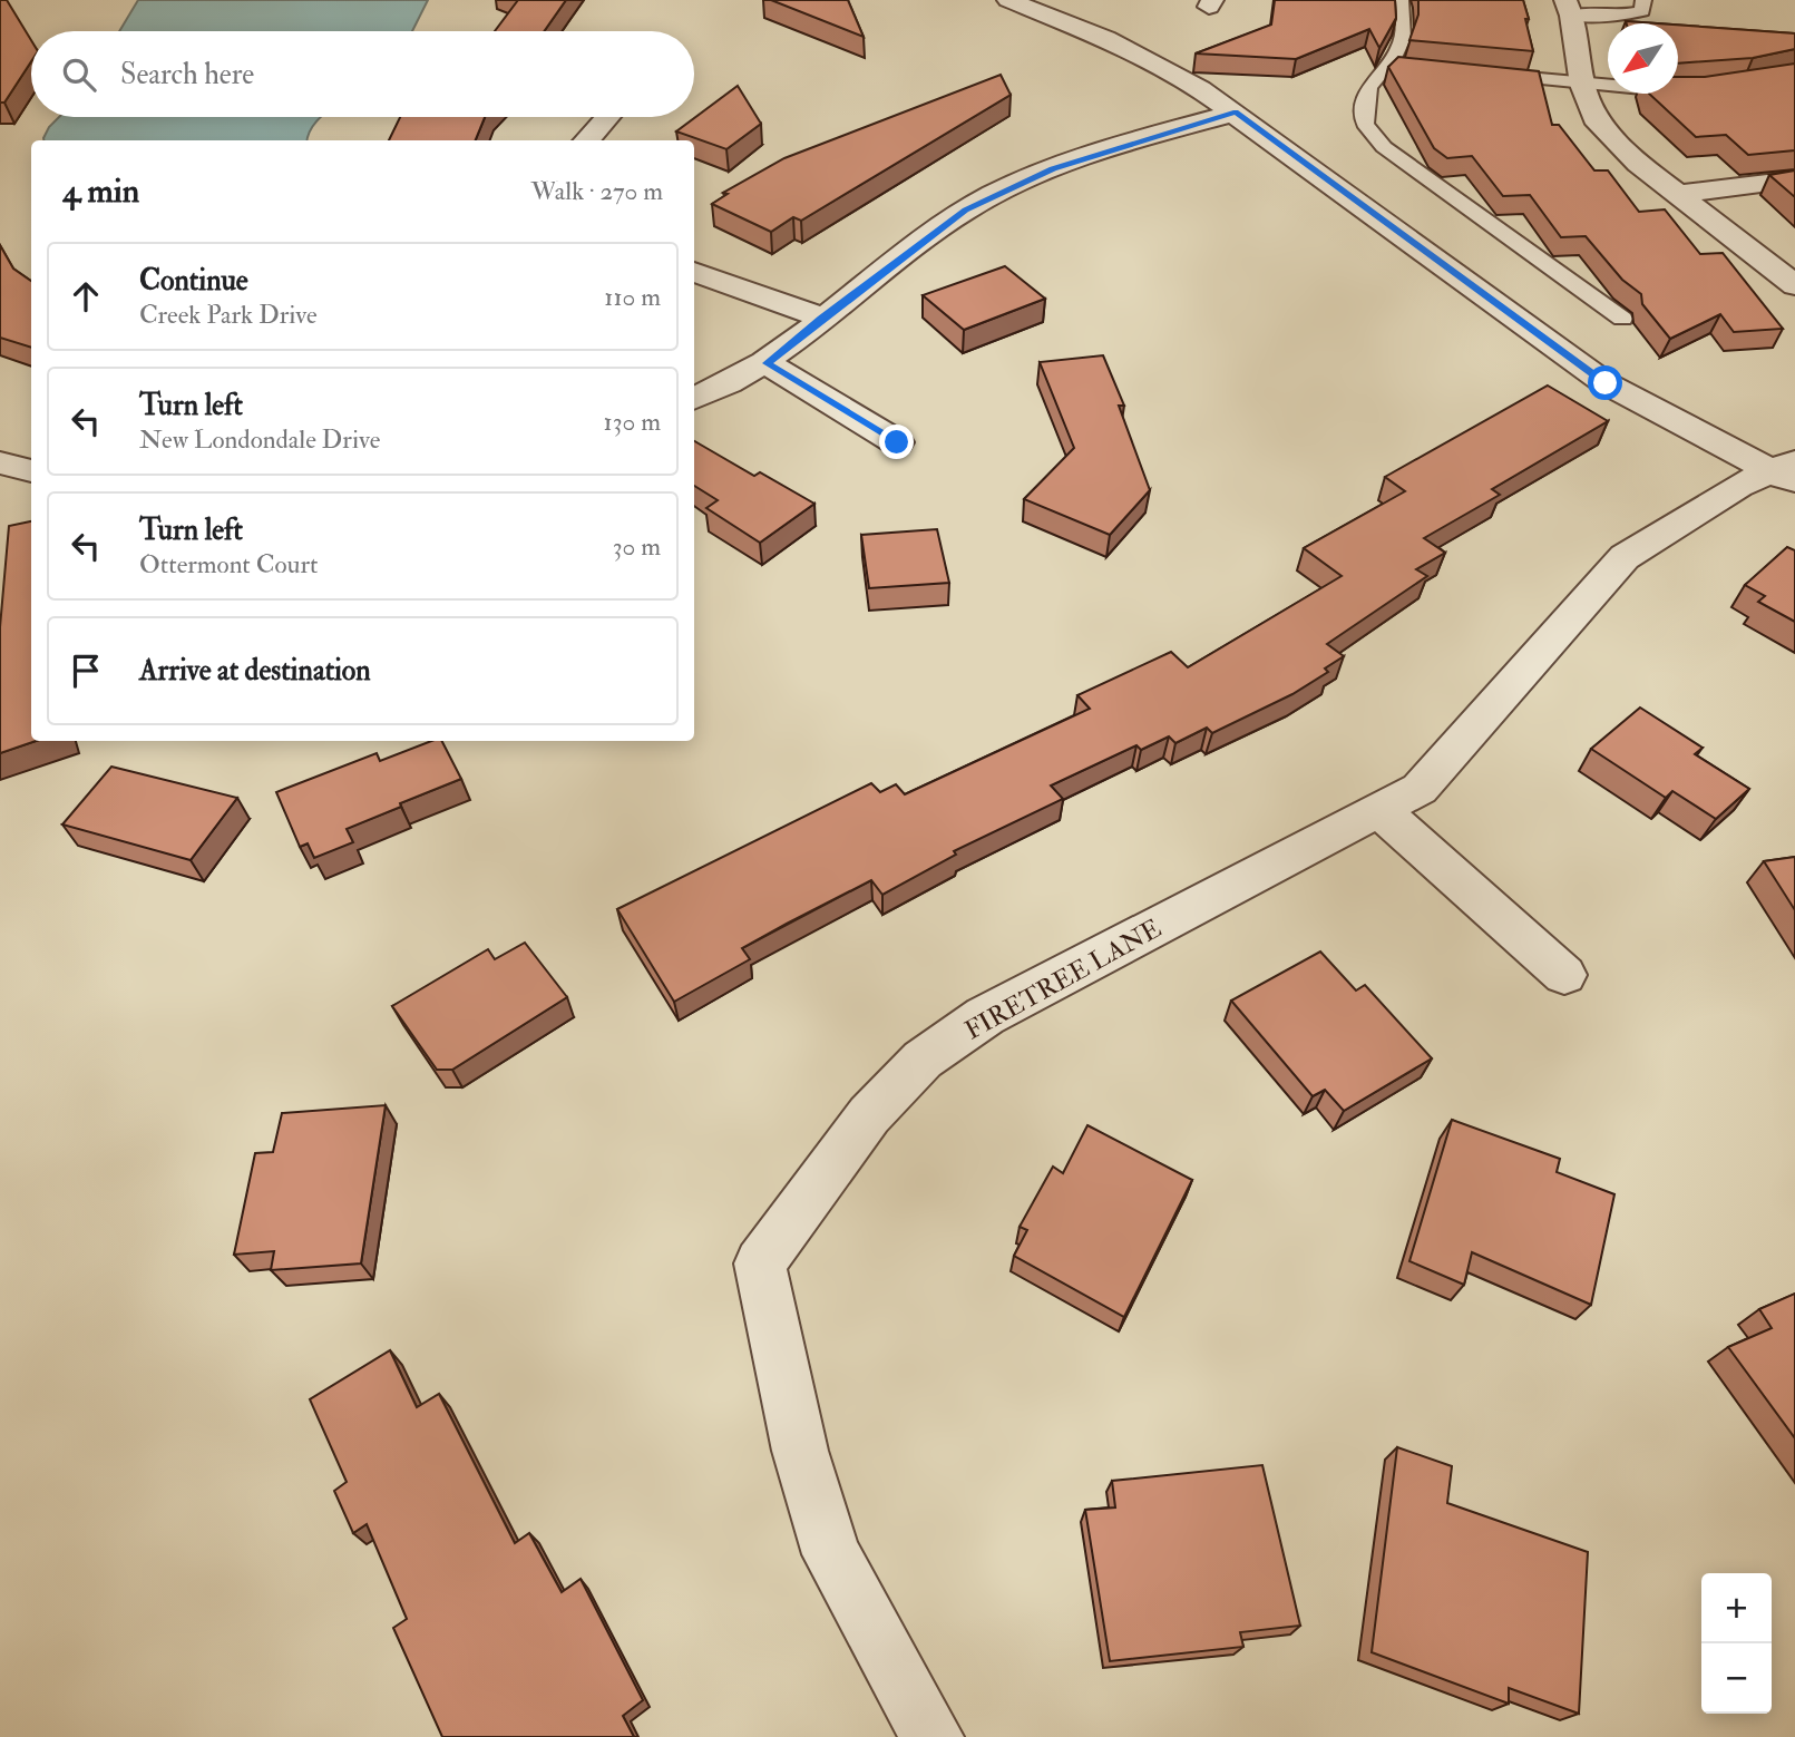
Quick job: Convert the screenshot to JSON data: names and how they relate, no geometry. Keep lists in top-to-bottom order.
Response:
{
  "streets": {
    "street": ["FIRETREE LANE"]
  },
  "north": "bottom left",
  "page": {
    "search": "Search here",
    "heading": ["4 min", "Walk · 270 m"],
    "list": [
      ["Continue", "Creek Park Drive", "110 m"],
      ["Turn left", "New Londondale Drive", "130 m"],
      ["Turn left", "Ottermont Court", "30 m"],
      "Arrive at destination"
    ],
    "map_buttons": ["+", "−"]
  }
}
